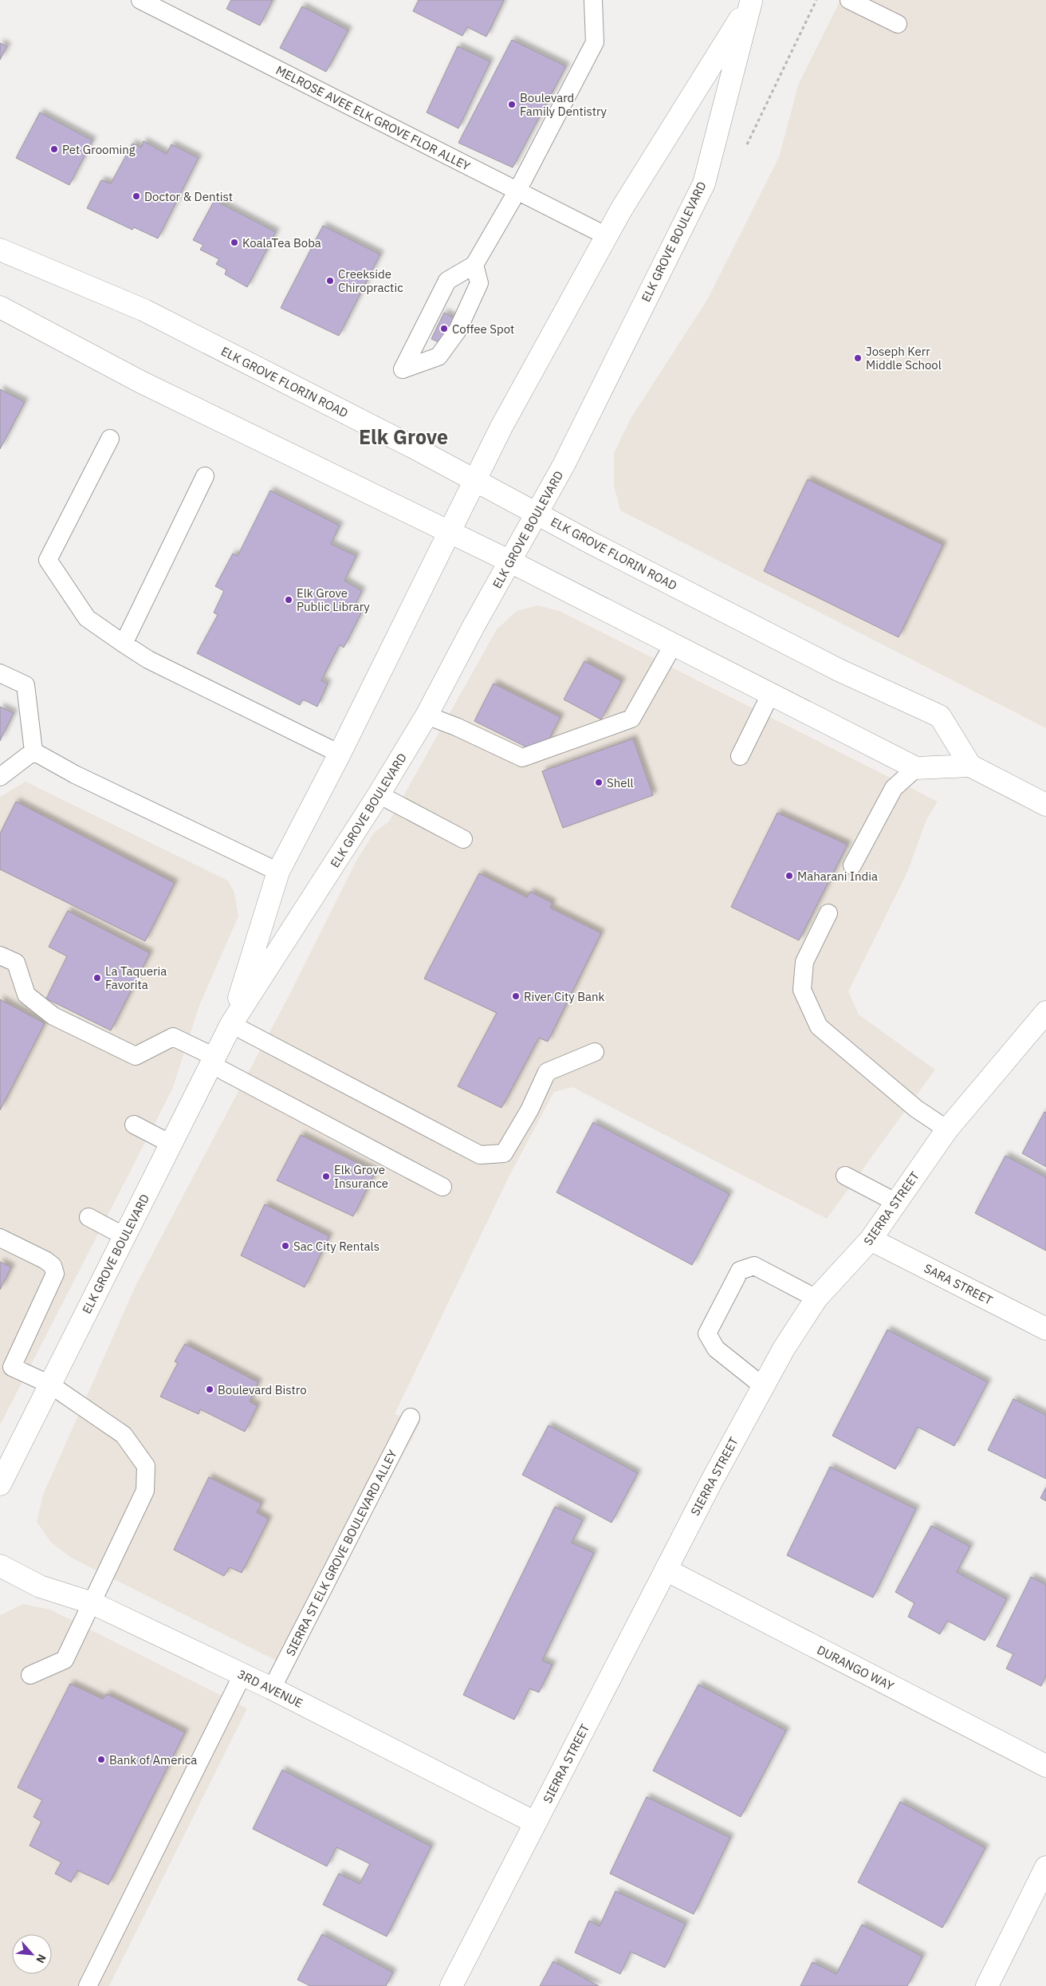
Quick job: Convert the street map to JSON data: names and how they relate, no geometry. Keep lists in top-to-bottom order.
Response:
{
  "streets": {
    "main road": [
      "ELK GROVE BOULEVARD",
      "ELK GROVE FLORIN ROAD",
      "SIERRA STREET",
      "SARA STREET",
      "DURANGO WAY",
      "3RD AVENUE"
    ],
    "lane": ["MELROSE AVEE ELK GROVE FLOR ALLEY", "SIERRA ST ELK GROVE BOULEVARD ALLEY"]
  },
  "crossings": [
    ["MELROSE AVEE ELK GROVE FLOR ALLEY", "ELK GROVE BOULEVARD"],
    ["ELK GROVE BOULEVARD", "ELK GROVE FLORIN ROAD"],
    ["SIERRA STREET", "SARA STREET"],
    ["SIERRA STREET", "DURANGO WAY"],
    ["SIERRA STREET", "3RD AVENUE"],
    ["SIERRA ST ELK GROVE BOULEVARD ALLEY", "3RD AVENUE"]
  ],
  "districts": ["Elk Grove"],
  "places": [
    "Boulevard Family Dentistry",
    "Pet Grooming",
    "Doctor & Dentist",
    "KoalaTea Boba",
    "Creekside Chiropractic",
    "Coffee Spot",
    "Joseph Kerr Middle School",
    "Elk Grove Public Library",
    "Shell",
    "Maharani India",
    "La Taqueria Favorita",
    "River City Bank",
    "Elk Grove Insurance",
    "Sac City Rentals",
    "Boulevard Bistro",
    "Bank of America"
  ],
  "north": "bottom right"
}
